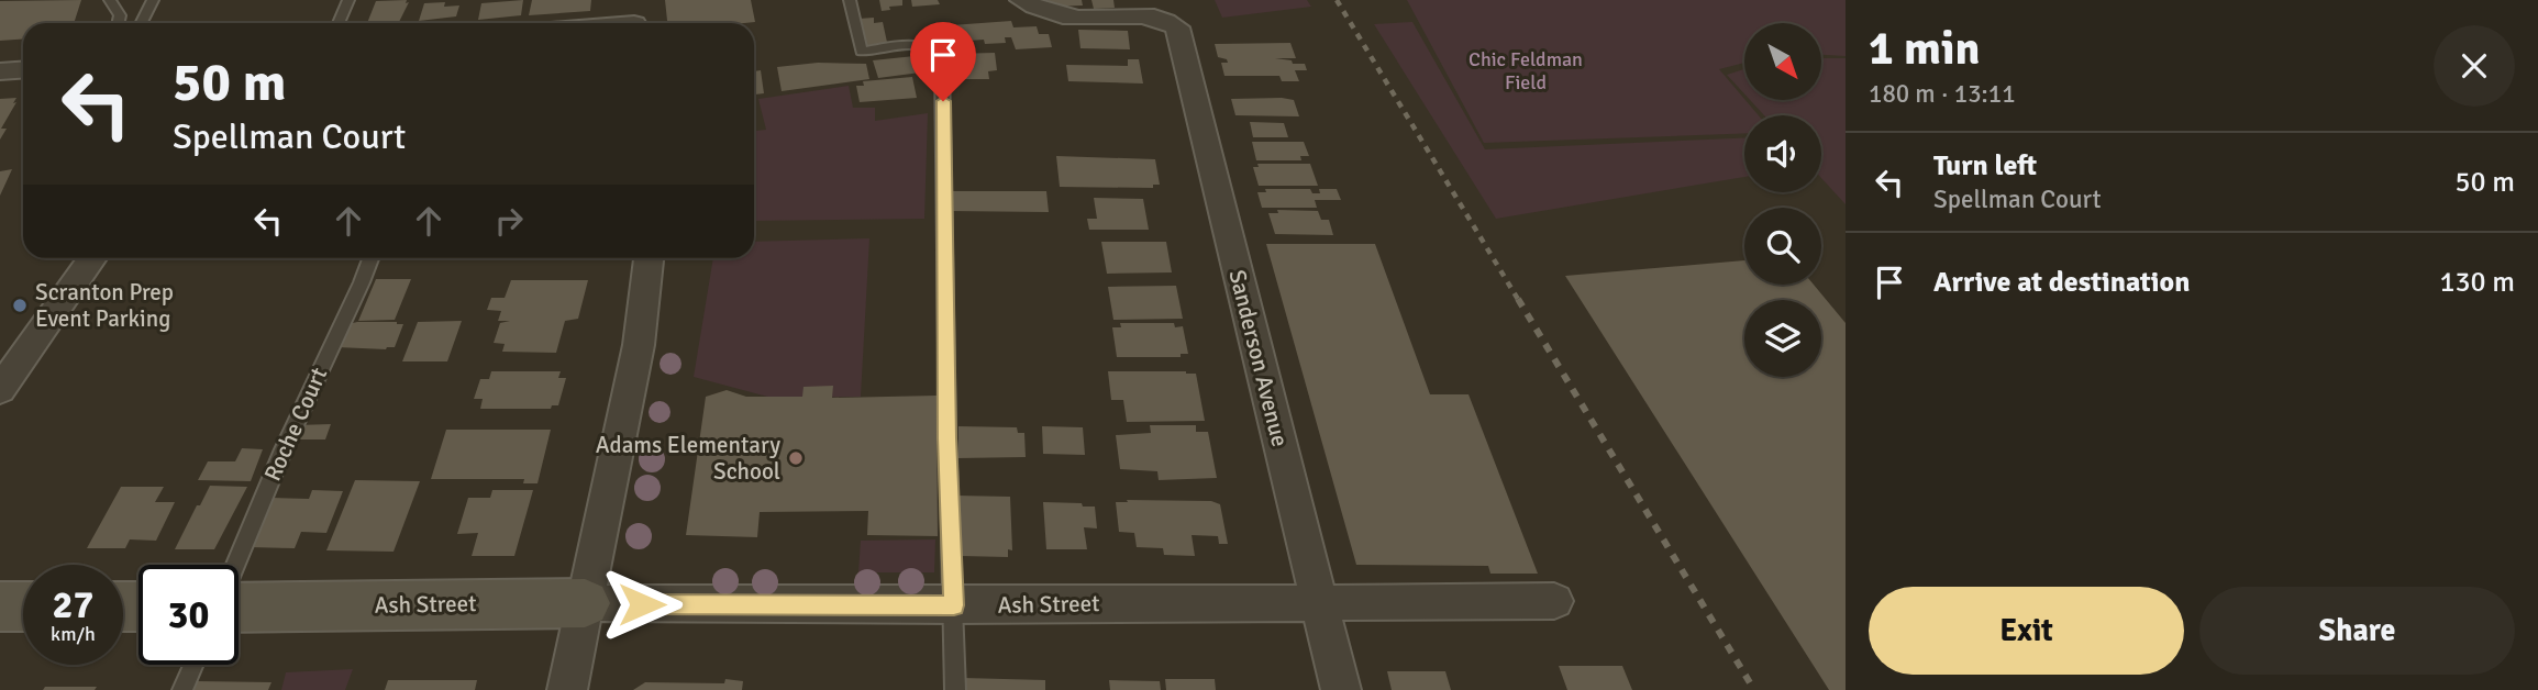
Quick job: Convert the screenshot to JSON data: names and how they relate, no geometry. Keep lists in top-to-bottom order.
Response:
{
  "streets": {
    "street": ["Sanderson Avenue", "Ash Street"],
    "lane": ["Roche Court"]
  },
  "crossings": [
    ["Sanderson Avenue", "Ash Street"]
  ],
  "parks": ["Chic Feldman Field"],
  "places": ["Scranton Prep Event Parking", "Adams Elementary School"],
  "north": "bottom right",
  "page": {
    "heading": ["1 min", "180 m · 13:11"],
    "turn": ["50 m", "Spellman Court"],
    "list": [
      {
        "name": "Turn left",
        "note": "Spellman Court",
        "value": "50 m"
      },
      {
        "name": "Arrive at destination",
        "value": "130 m"
      }
    ],
    "speed": "27 km/h",
    "limit": "30",
    "buttons": ["Exit", "Share"]
  }
}
